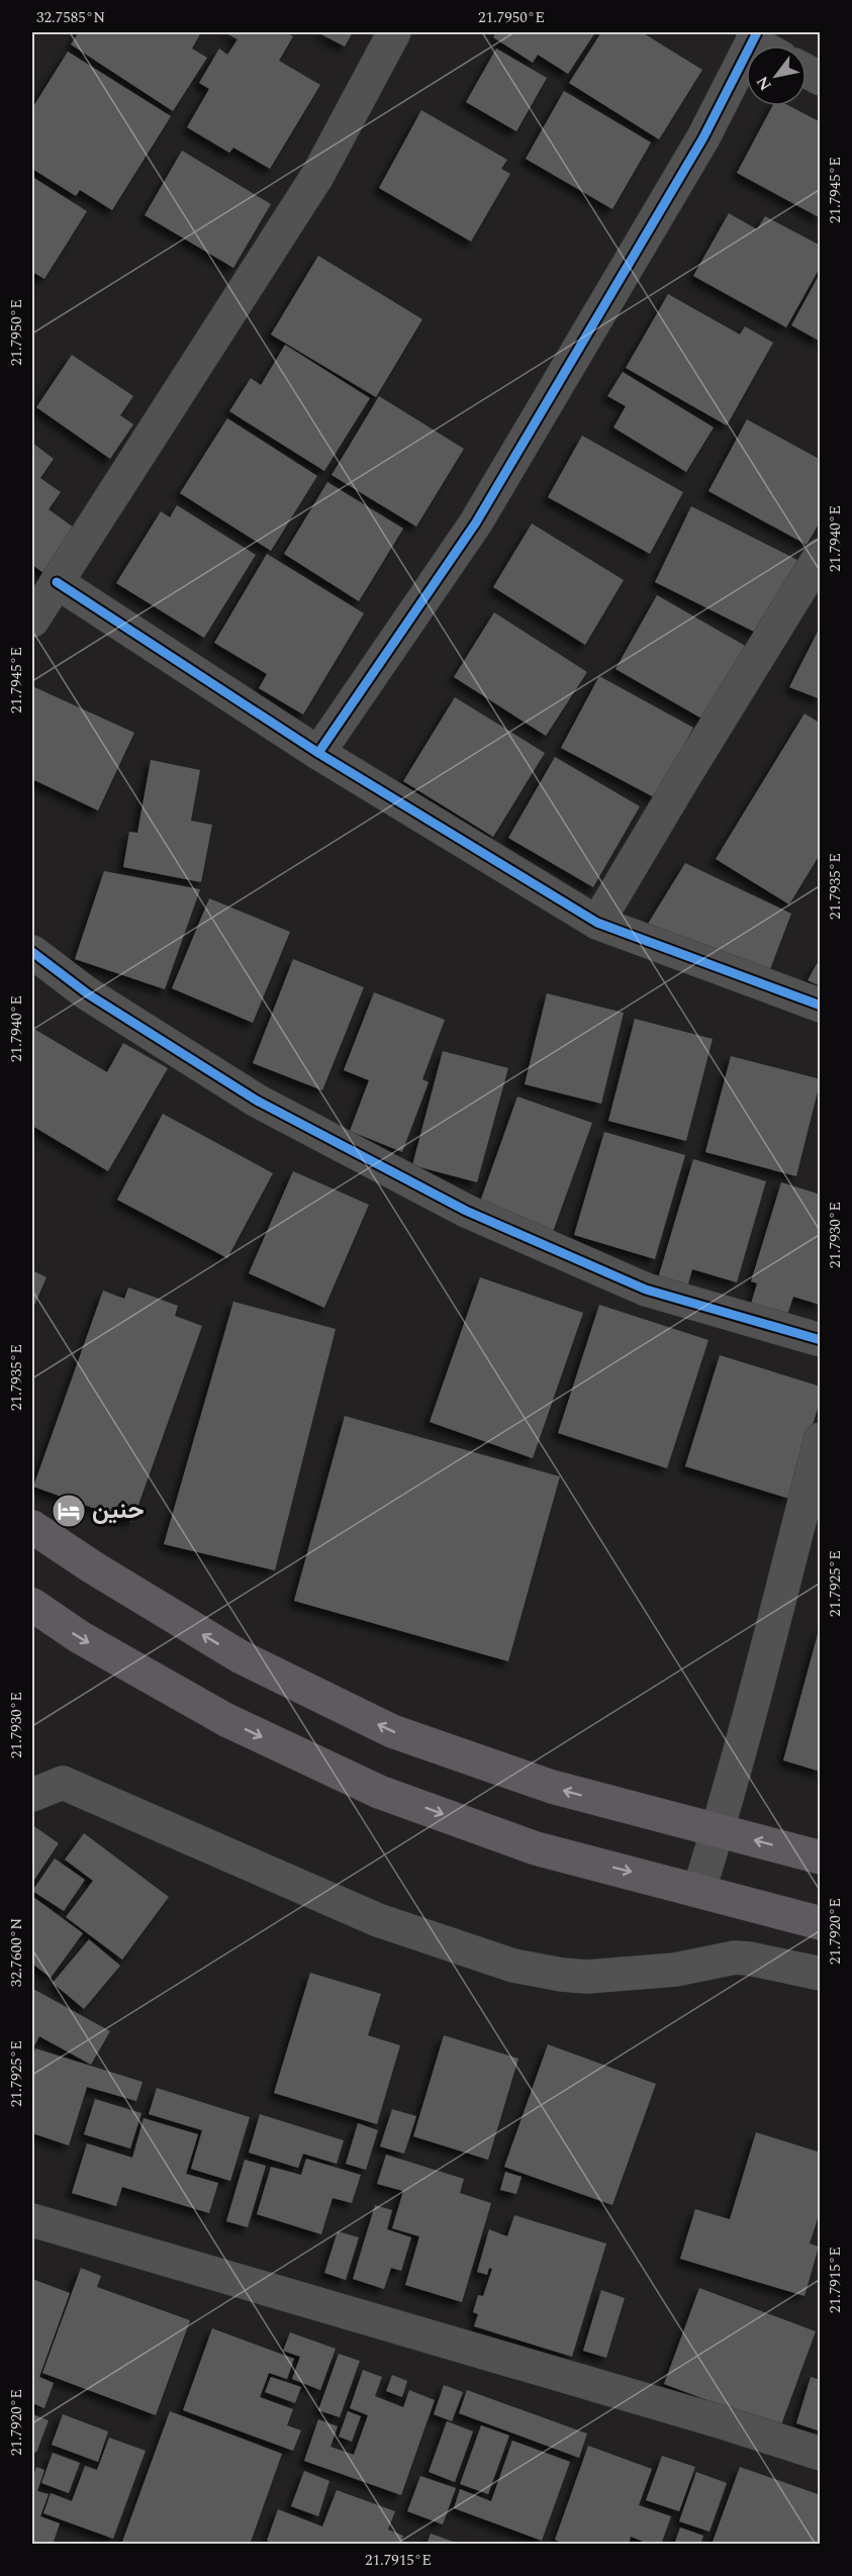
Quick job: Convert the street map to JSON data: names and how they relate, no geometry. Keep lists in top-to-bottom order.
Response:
{
  "places": {
    "hotel": ["حنين"]
  },
  "north": "bottom left",
  "coordinates": [
    "32.7585°N",
    "21.7950°E",
    "21.7945°E",
    "21.7940°E",
    "21.7935°E",
    "21.7930°E",
    "21.7925°E",
    "21.7920°E",
    "32.7600°N",
    "21.7915°E"
  ]
}
